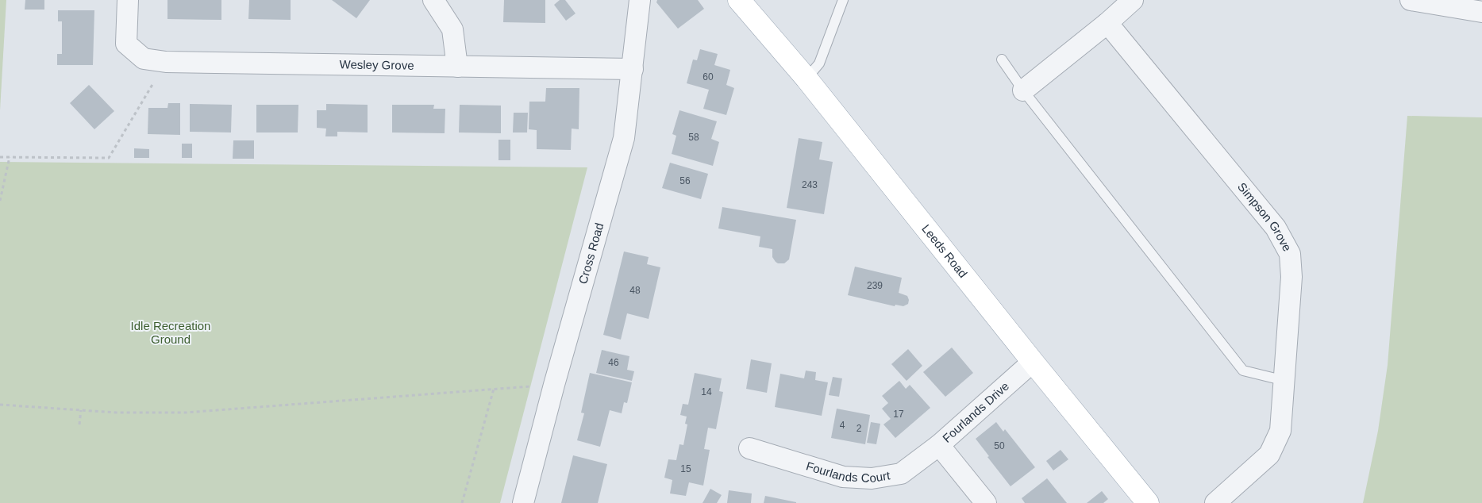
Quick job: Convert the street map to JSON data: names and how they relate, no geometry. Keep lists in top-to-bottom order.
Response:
{
  "streets": {
    "main road": ["Leeds Road"],
    "street": [
      "Wesley Grove",
      "Simpson Grove",
      "Cross Road",
      "Fourlands Drive",
      "Fourlands Court"
    ]
  },
  "crossings": [
    ["Wesley Grove", "Cross Road"],
    ["Leeds Road", "Fourlands Drive"],
    ["Fourlands Drive", "Fourlands Court"]
  ],
  "parks": ["Idle Recreation Ground"],
  "house_numbers": [
    "60",
    "58",
    "56",
    "243",
    "239",
    "48",
    "46",
    "14",
    "17",
    "4",
    "2",
    "50",
    "15"
  ]
}
